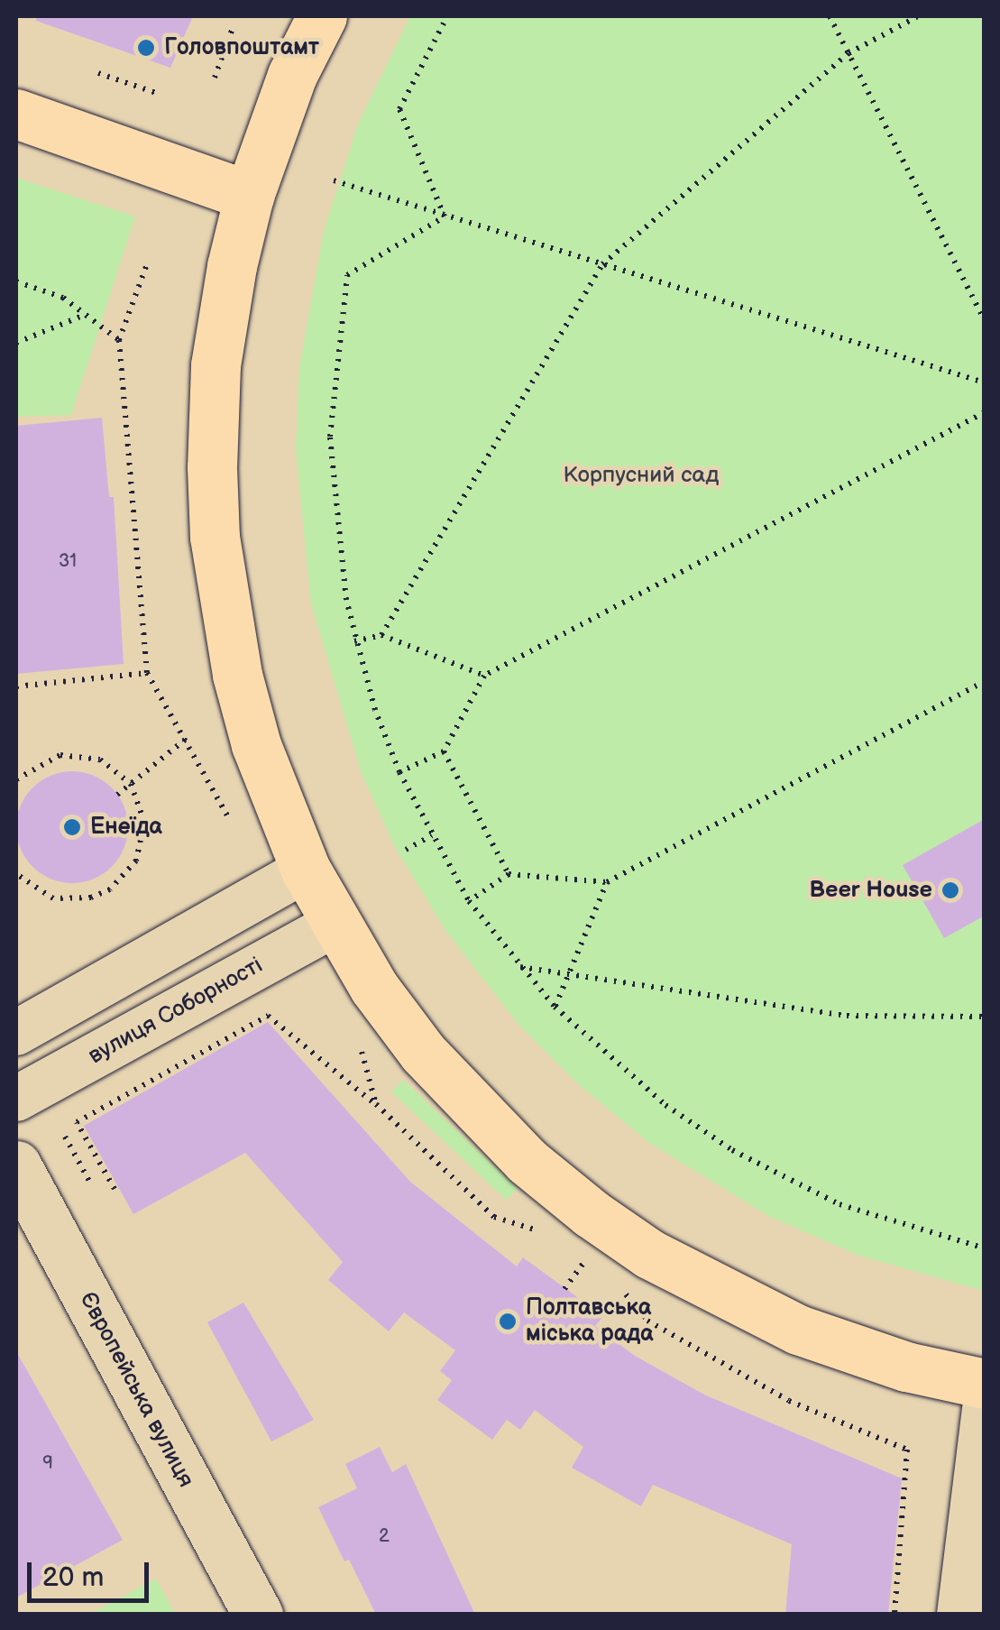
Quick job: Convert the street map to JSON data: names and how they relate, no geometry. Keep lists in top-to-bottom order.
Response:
{
  "streets": {
    "main road": ["Європейська вулиця"],
    "street": ["вулиця Соборності"]
  },
  "parks": ["Корпусний сад"],
  "places": [
    "Головпоштамт",
    "Енеїда",
    "Beer House",
    "Полтавська міська рада"
  ],
  "house_numbers": ["31", "9", "2"],
  "scale_bar": "20 m"
}
